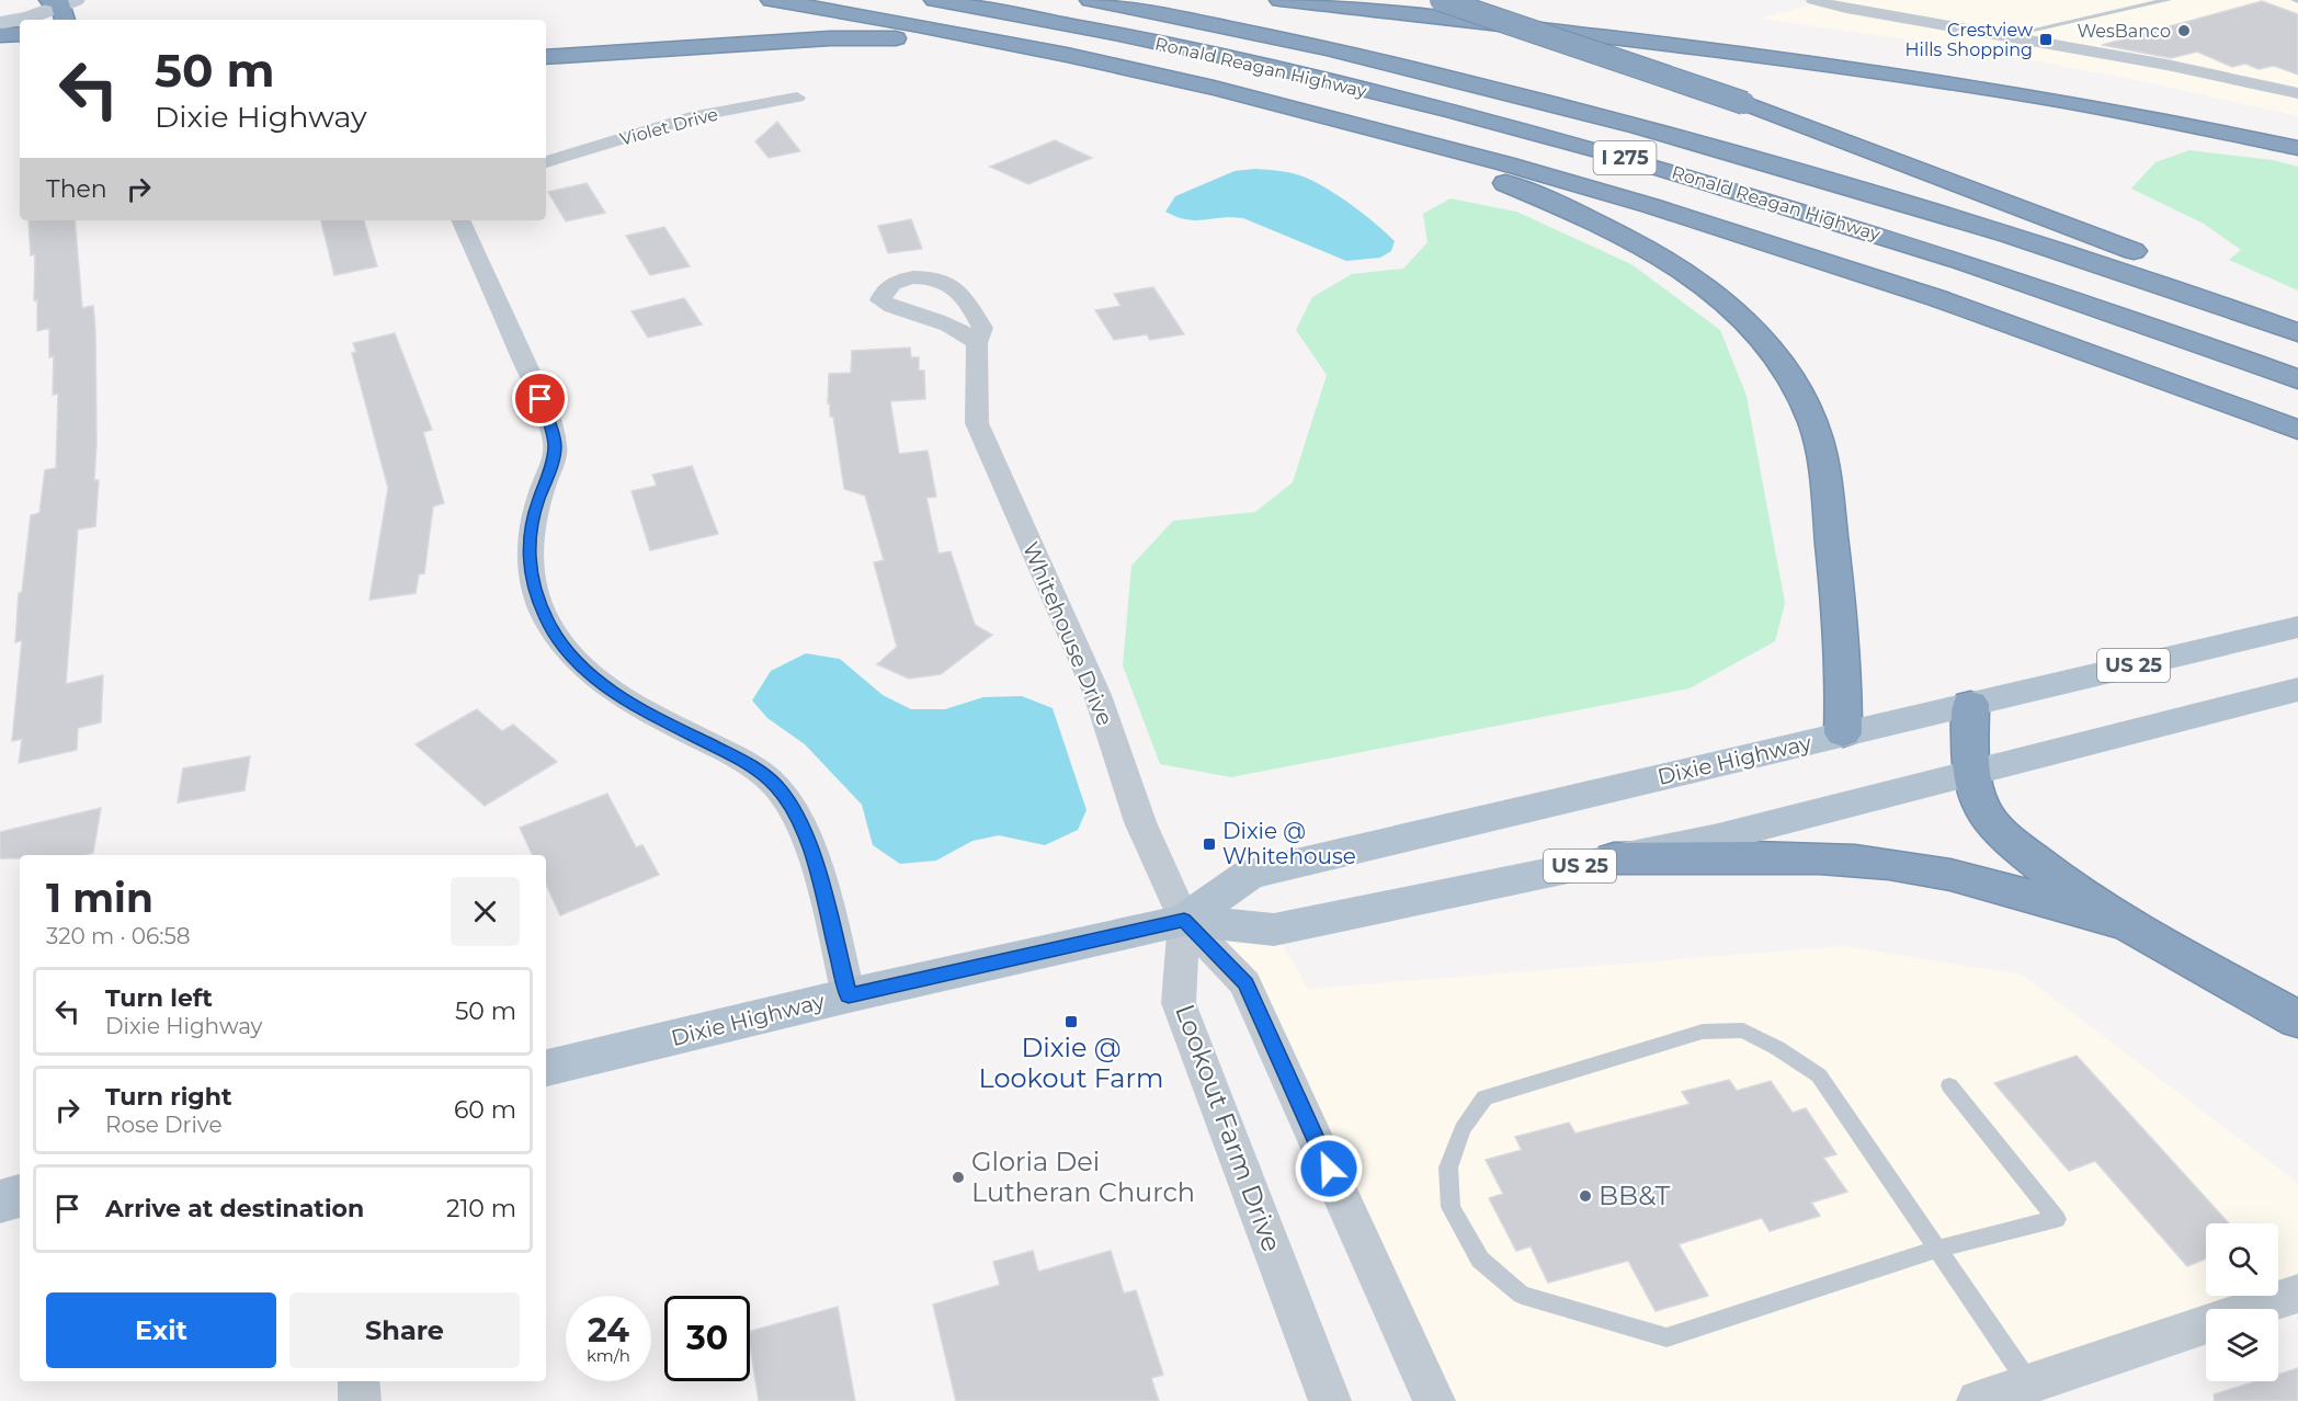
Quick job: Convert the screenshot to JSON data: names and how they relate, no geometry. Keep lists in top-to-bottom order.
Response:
{
  "streets": {
    "highway": ["Ronald Reagan Highway", "I 275"],
    "main road": ["US 25", "Dixie Highway"],
    "street": ["Violet Drive", "Whitehouse Drive", "Lookout Farm Drive"]
  },
  "crossings": [
    ["Whitehouse Drive", "Dixie Highway"],
    ["Whitehouse Drive", "Lookout Farm Drive"],
    ["Dixie Highway", "Lookout Farm Drive"]
  ],
  "places": {
    "other": ["WesBanco", "Gloria Dei Lutheran Church", "BB&T"],
    "transit": ["Crestview Hills Shopping", "Dixie @ Whitehouse", "Dixie @ Lookout Farm"]
  },
  "page": {
    "turn": ["50 m", "Dixie Highway"],
    "then": "Then",
    "heading": ["1 min", "320 m · 06:58"],
    "list": [
      {
        "name": "Turn left",
        "note": "Dixie Highway",
        "value": "50 m"
      },
      {
        "name": "Turn right",
        "note": "Rose Drive",
        "value": "60 m"
      },
      {
        "name": "Arrive at destination",
        "value": "210 m"
      }
    ],
    "buttons": ["Exit", "Share"],
    "speed": "24 km/h",
    "limit": "30"
  }
}
